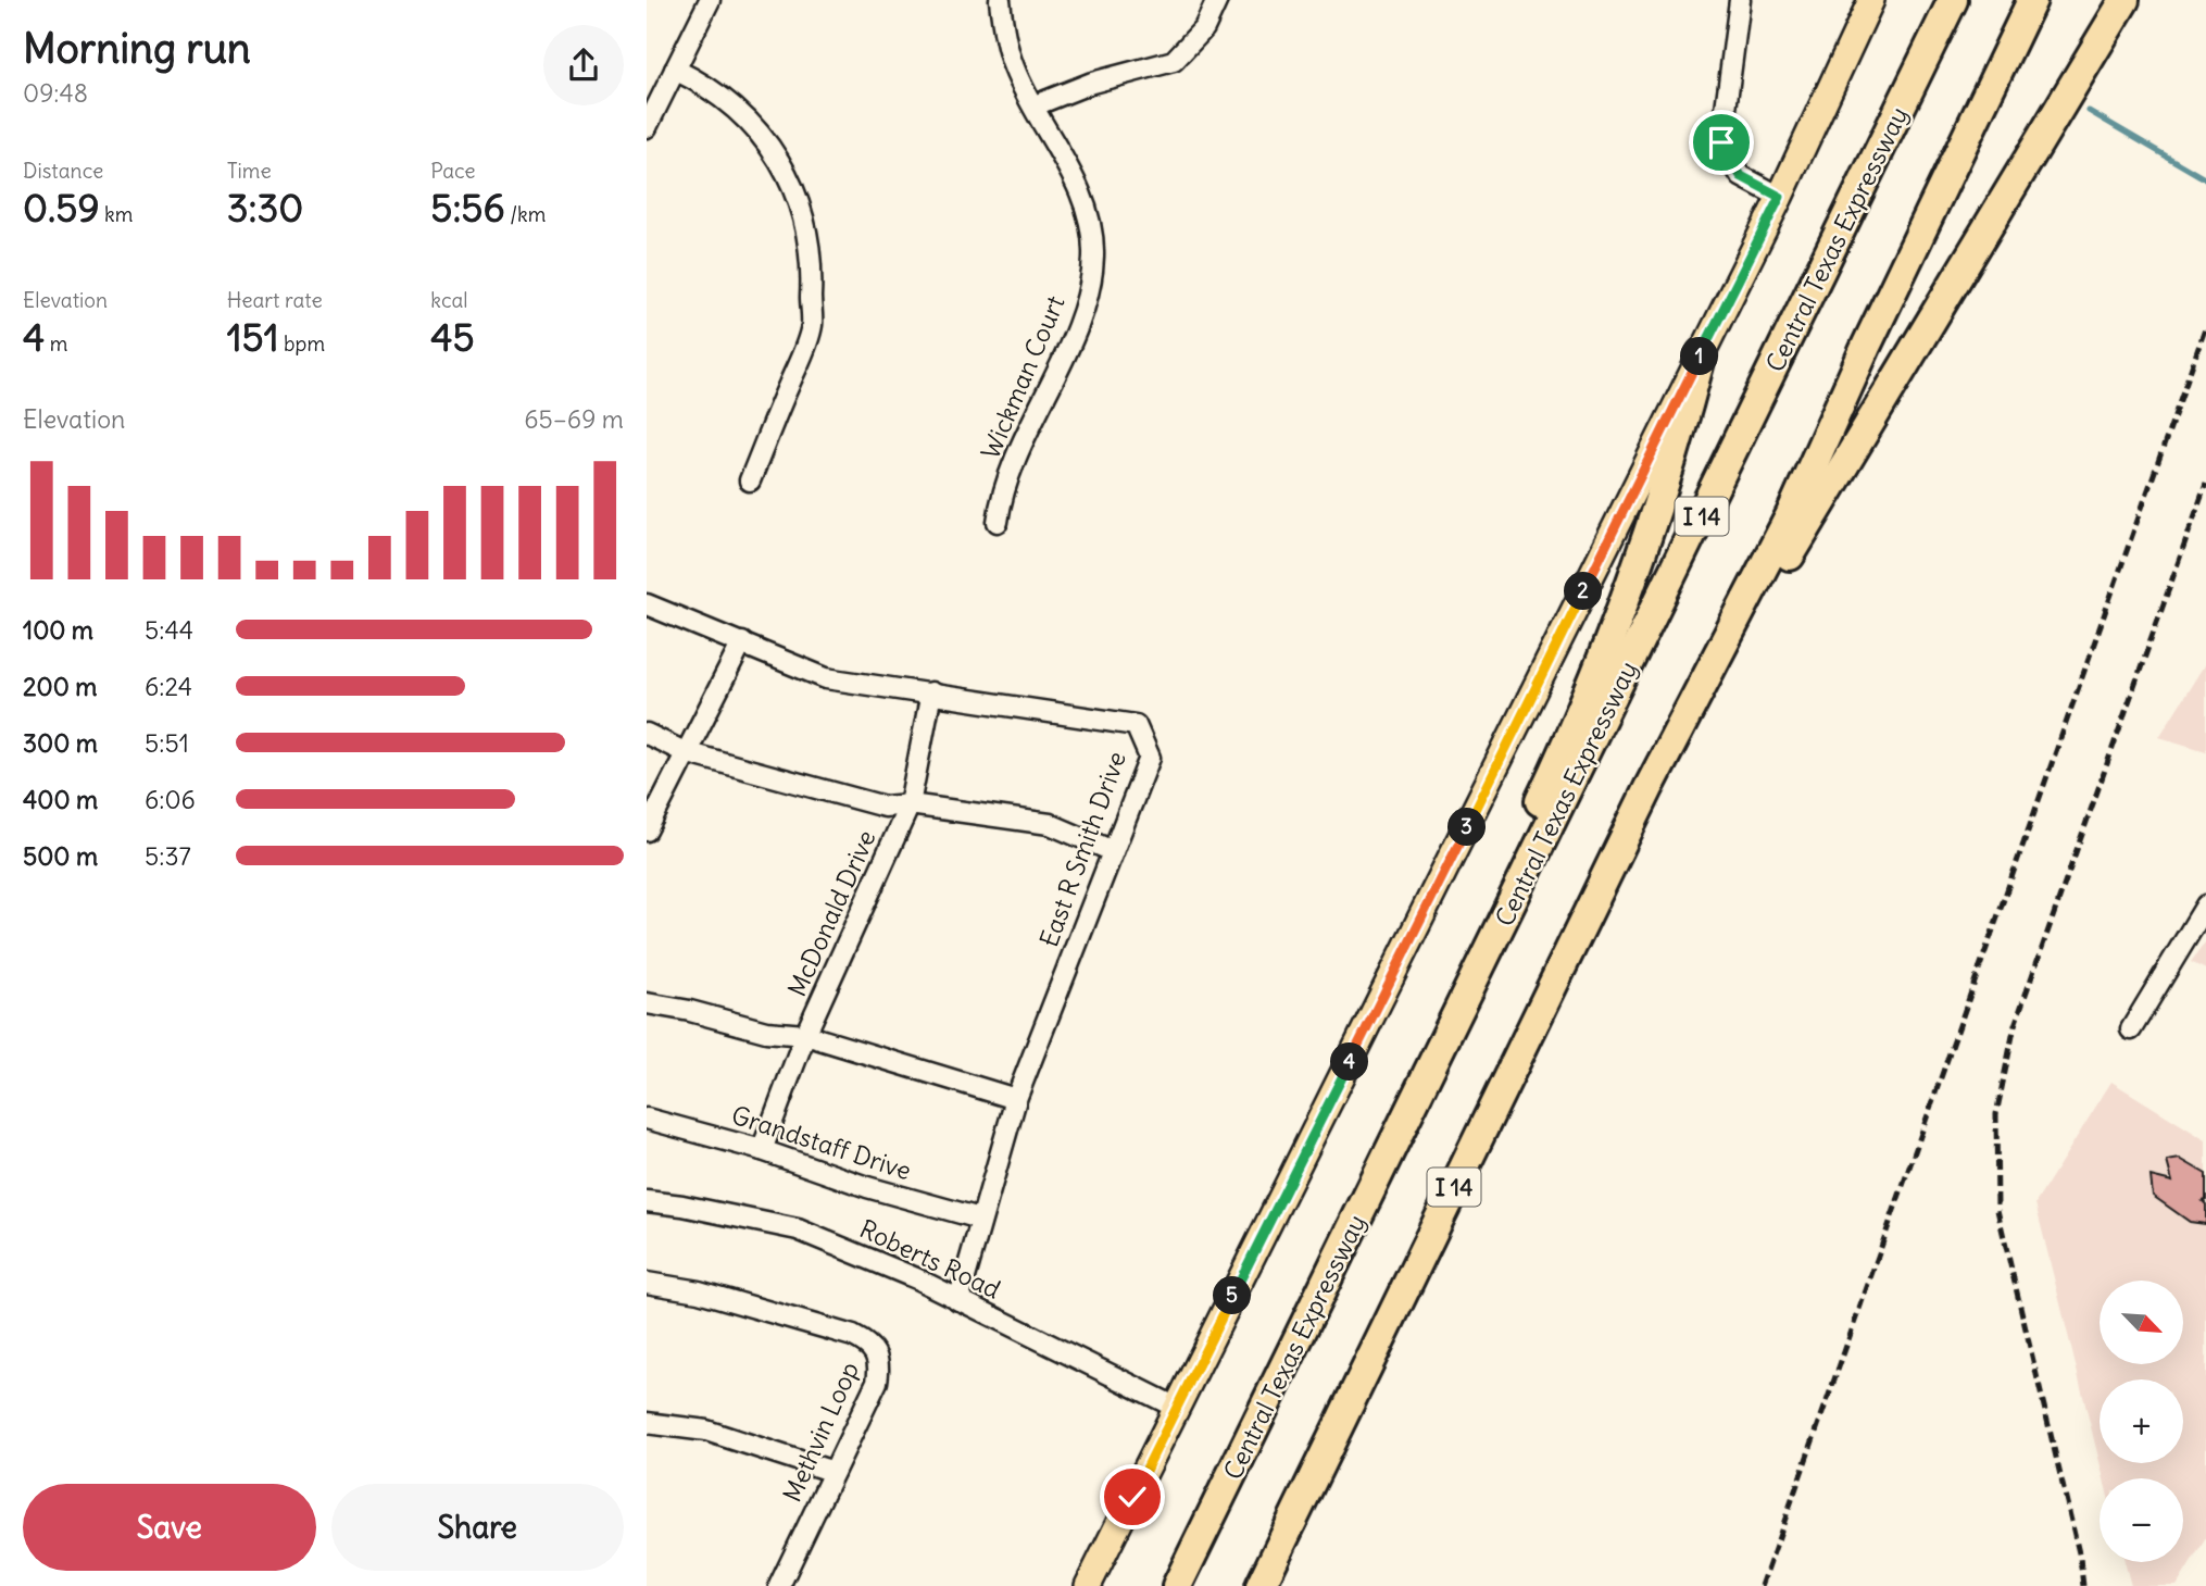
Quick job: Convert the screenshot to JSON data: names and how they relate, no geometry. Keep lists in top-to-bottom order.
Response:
{
  "streets": {
    "highway": ["Central Texas Expressway", "I 14"],
    "street": [
      "Wickman Court",
      "East R Smith Drive",
      "McDonald Drive",
      "Grandstaff Drive",
      "Roberts Road",
      "Methvin Loop"
    ]
  },
  "crossings": [
    ["East R Smith Drive", "McDonald Drive"],
    ["East R Smith Drive", "Grandstaff Drive"],
    ["East R Smith Drive", "Roberts Road"],
    ["McDonald Drive", "Grandstaff Drive"]
  ],
  "north": "bottom right",
  "page": {
    "heading": ["Morning run", "09:48"],
    "stats": [
      ["Distance", "0.59 km"],
      ["Time", "3:30"],
      ["Pace", "5:56 /km"],
      ["Elevation", "4 m"],
      ["Heart rate", "151 bpm"],
      ["kcal", "45"]
    ],
    "pins": [
      "1",
      "2",
      "3",
      "4",
      "5"
    ],
    "chart": ["Elevation", "65–69 m"],
    "list": [
      {
        "name": "100 m",
        "note": "5:44"
      },
      {
        "name": "200 m",
        "note": "6:24"
      },
      {
        "name": "300 m",
        "note": "5:51"
      },
      {
        "name": "400 m",
        "note": "6:06"
      },
      {
        "name": "500 m",
        "note": "5:37"
      }
    ],
    "map_buttons": ["+", "−"],
    "buttons": ["Save", "Share"]
  }
}
